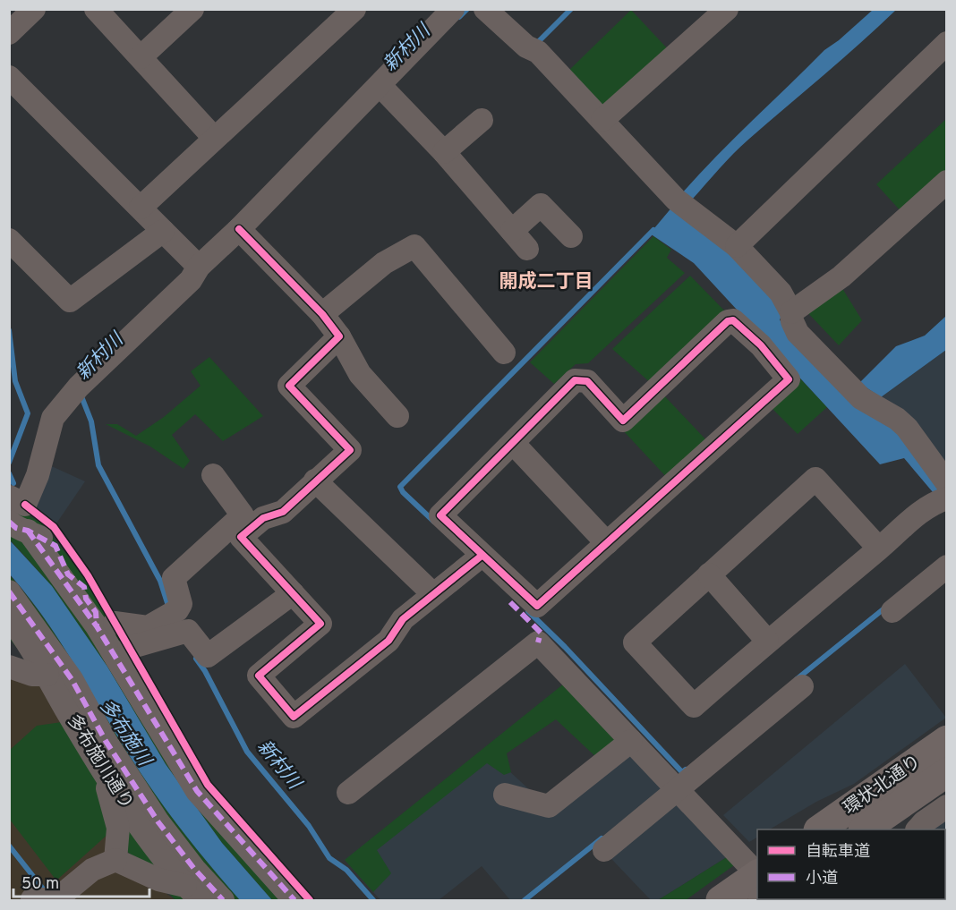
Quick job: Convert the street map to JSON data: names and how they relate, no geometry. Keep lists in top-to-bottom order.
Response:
{
  "streets": {
    "highway": ["環状北通り"],
    "street": ["多布施川通り"]
  },
  "districts": ["開成二丁目"],
  "water": ["新村川", "多布施川"],
  "legend": ["自転車道", "小道"],
  "scale_bar": "50 m"
}
